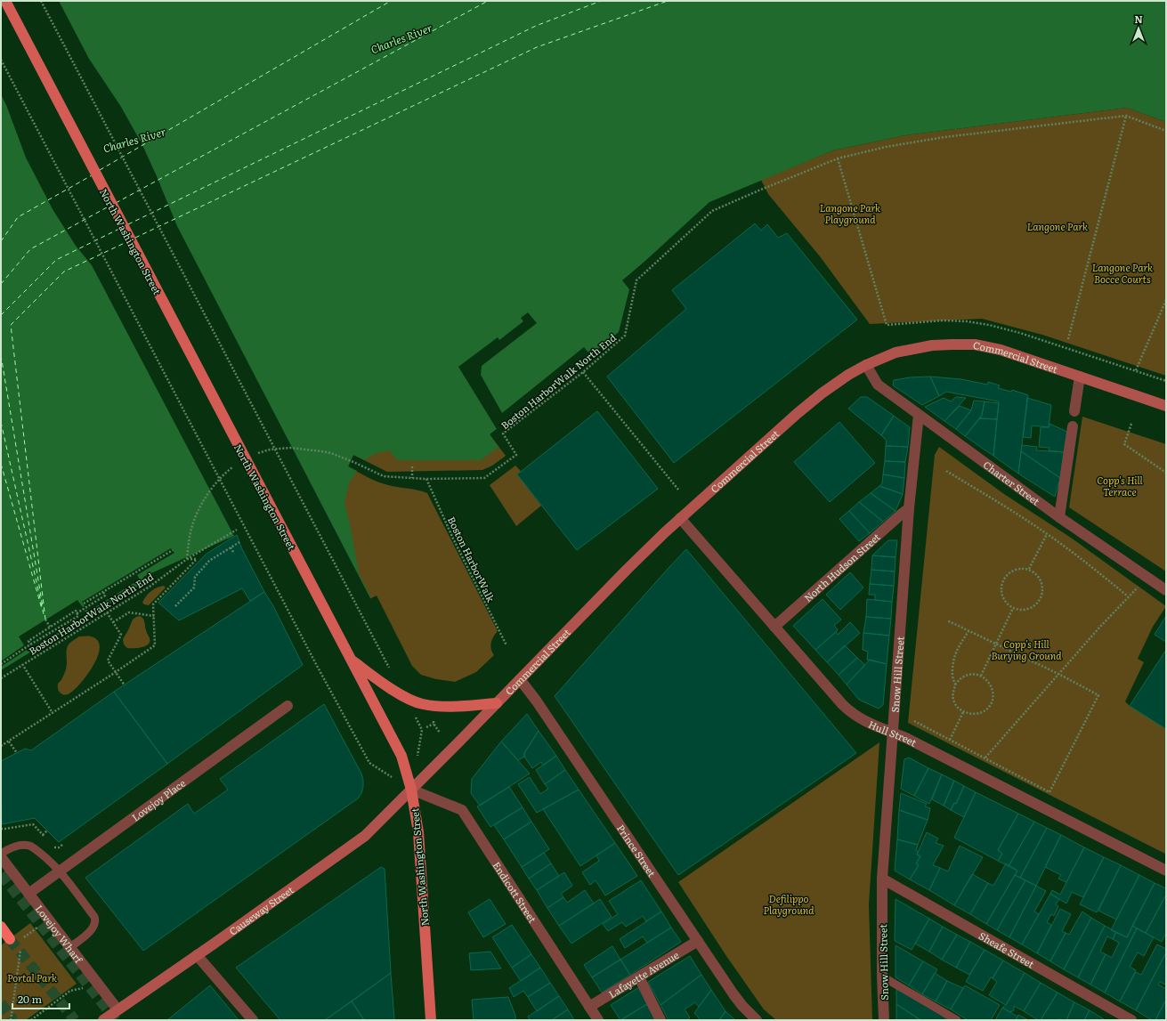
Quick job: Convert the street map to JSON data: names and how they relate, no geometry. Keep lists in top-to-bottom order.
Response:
{
  "streets": {
    "main road": ["North Washington Street", "Commercial Street", "Causeway Street"],
    "street": [
      "Charter Street",
      "North Hudson Street",
      "Snow Hill Street",
      "Hull Street",
      "Lovejoy Place",
      "Prince Street",
      "Endicott Street",
      "Lovejoy Wharf",
      "Sheafe Street",
      "Lafayette Avenue"
    ],
    "path": ["Boston HarborWalk North End", "Boston HarborWalk"]
  },
  "crossings": [
    ["North Washington Street", "Commercial Street"],
    ["North Washington Street", "Endicott Street"],
    ["North Washington Street", "Causeway Street"],
    ["Commercial Street", "Charter Street"],
    ["Commercial Street", "Hull Street"],
    ["Commercial Street", "Prince Street"],
    ["Commercial Street", "Endicott Street"],
    ["Commercial Street", "Causeway Street"],
    ["Boston HarborWalk North End", "Boston HarborWalk"],
    ["Charter Street", "Snow Hill Street"],
    ["North Hudson Street", "Snow Hill Street"],
    ["North Hudson Street", "Hull Street"],
    ["Snow Hill Street", "Hull Street"],
    ["Snow Hill Street", "Sheafe Street"],
    ["Lovejoy Place", "Lovejoy Wharf"],
    ["Prince Street", "Lafayette Avenue"],
    ["Endicott Street", "Causeway Street"],
    ["Endicott Street", "Lafayette Avenue"],
    ["Causeway Street", "Lovejoy Wharf"]
  ],
  "water": ["Charles River"],
  "parks": [
    "Langone Park Playground",
    "Langone Park",
    "Langone Park Bocce Courts",
    "Copp's Hill Terrace",
    "Copp's Hill Burying Ground",
    "Defilippo Playground",
    "Portal Park"
  ],
  "scale_bar": "20 m",
  "north": "top"
}
